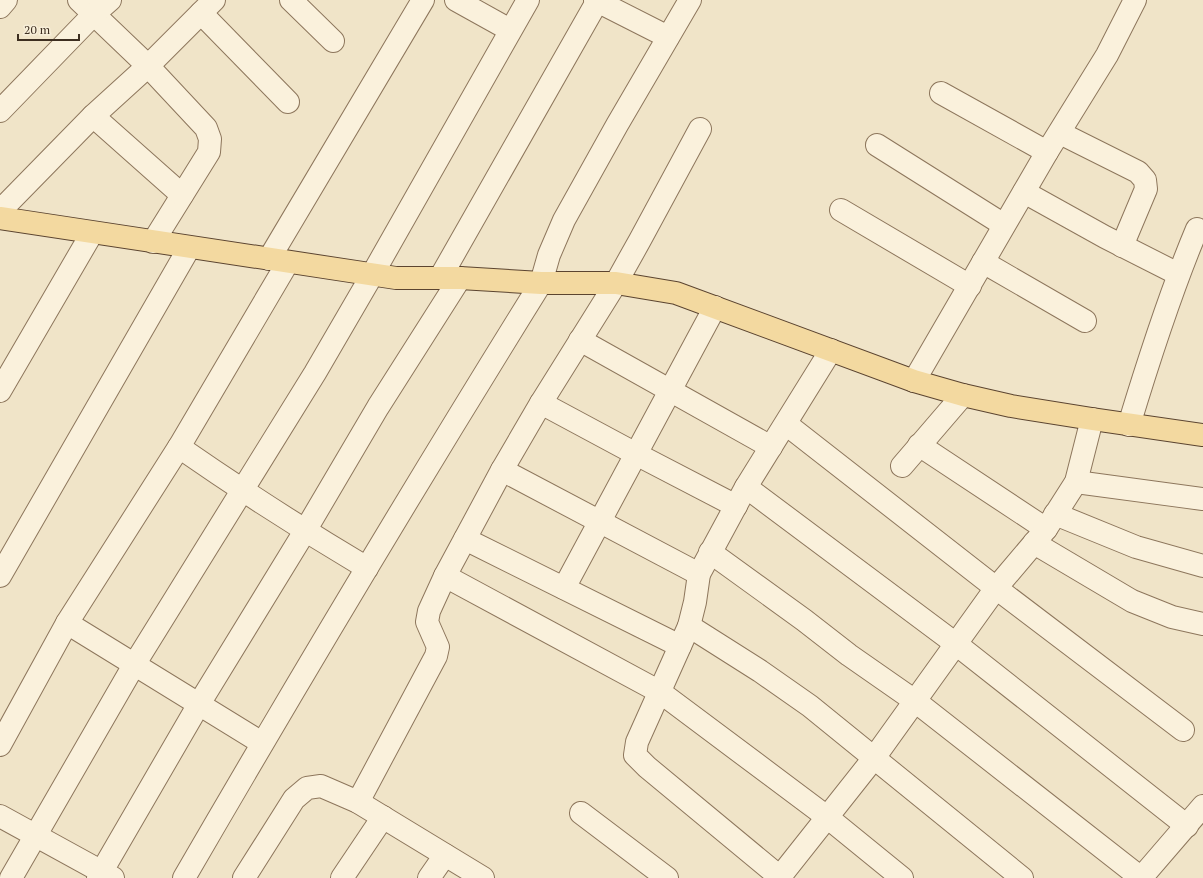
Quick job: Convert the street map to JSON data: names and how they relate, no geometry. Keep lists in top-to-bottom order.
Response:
{
  "scale_bar": "20 m"
}
